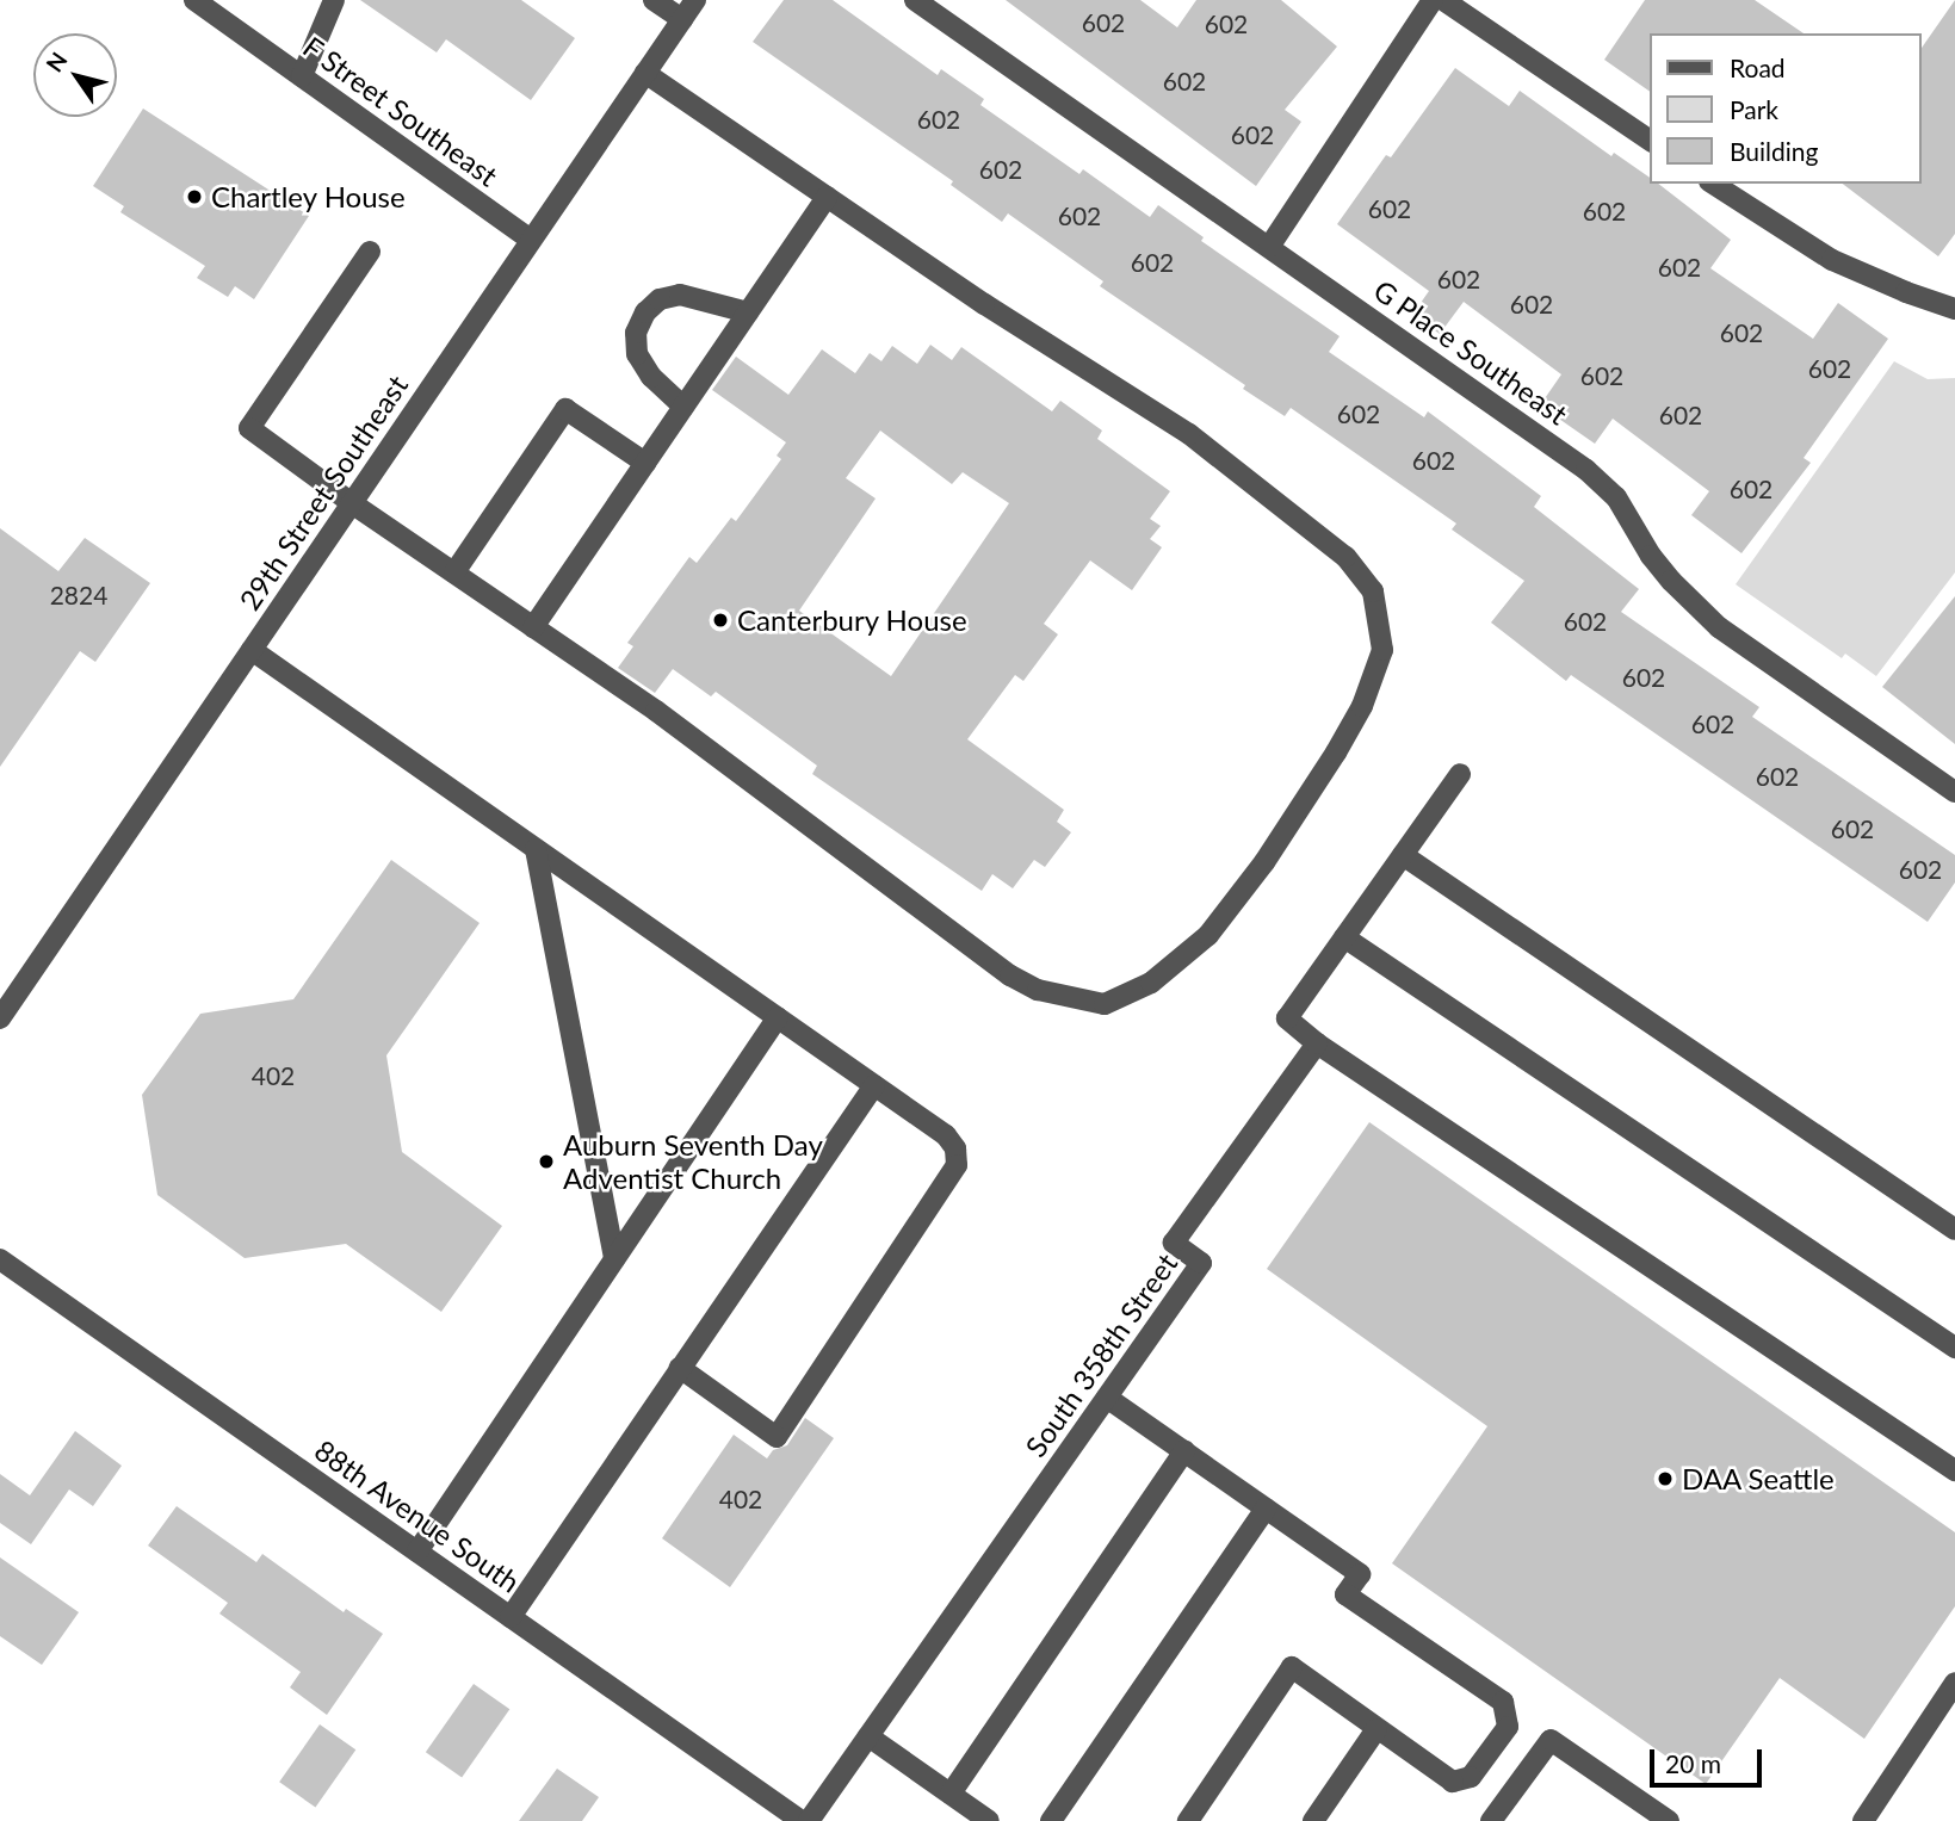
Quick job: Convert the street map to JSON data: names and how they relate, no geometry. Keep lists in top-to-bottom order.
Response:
{
  "streets": {
    "street": [
      "F Street Southeast",
      "G Place Southeast",
      "29th Street Southeast",
      "South 358th Street",
      "88th Avenue South"
    ]
  },
  "crossings": [
    ["F Street Southeast", "29th Street Southeast"]
  ],
  "places": [
    "Chartley House",
    "Canterbury House",
    "Auburn Seventh Day Adventist Church",
    "DAA Seattle"
  ],
  "house_numbers": [
    "602",
    "602",
    "602",
    "602",
    "602",
    "602",
    "602",
    "602",
    "602",
    "602",
    "602",
    "602",
    "602",
    "602",
    "602",
    "602",
    "602",
    "602",
    "602",
    "602",
    "2824",
    "602",
    "602",
    "602",
    "602",
    "602",
    "602",
    "402",
    "402"
  ],
  "legend": ["Road", "Park", "Building"],
  "scale_bar": "20 m",
  "north": "top left"
}
